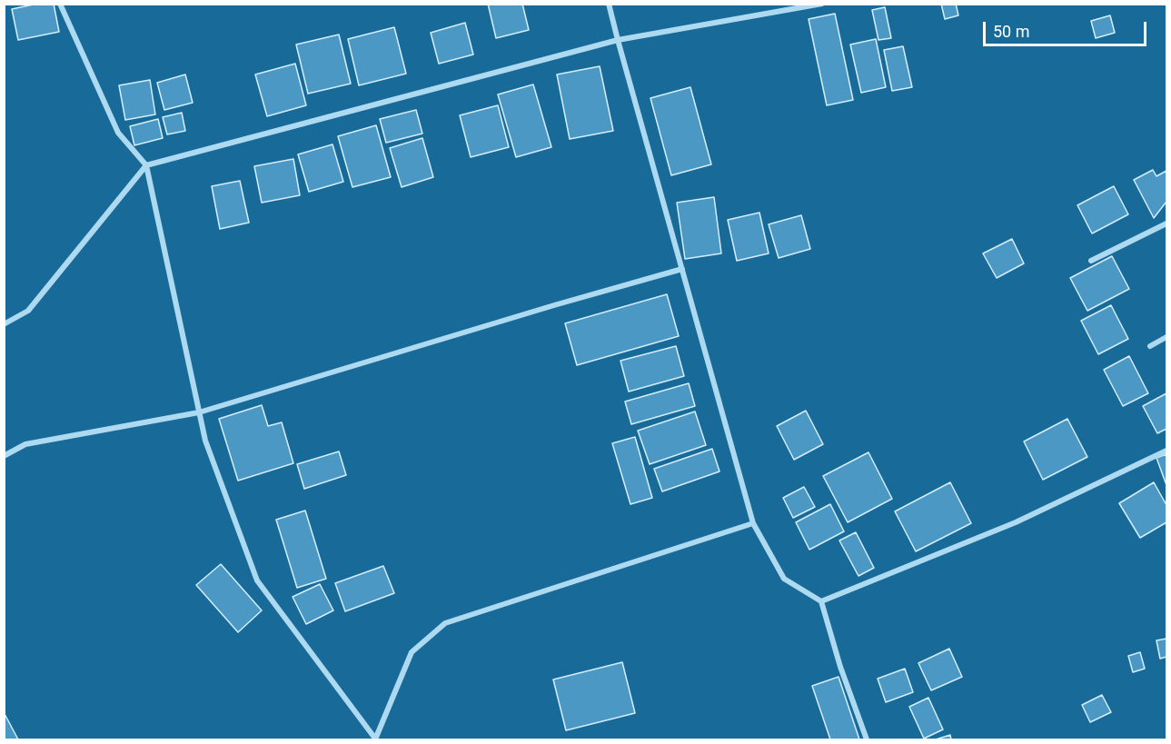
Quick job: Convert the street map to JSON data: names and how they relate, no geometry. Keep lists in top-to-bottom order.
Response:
{
  "scale_bar": "50 m"
}
